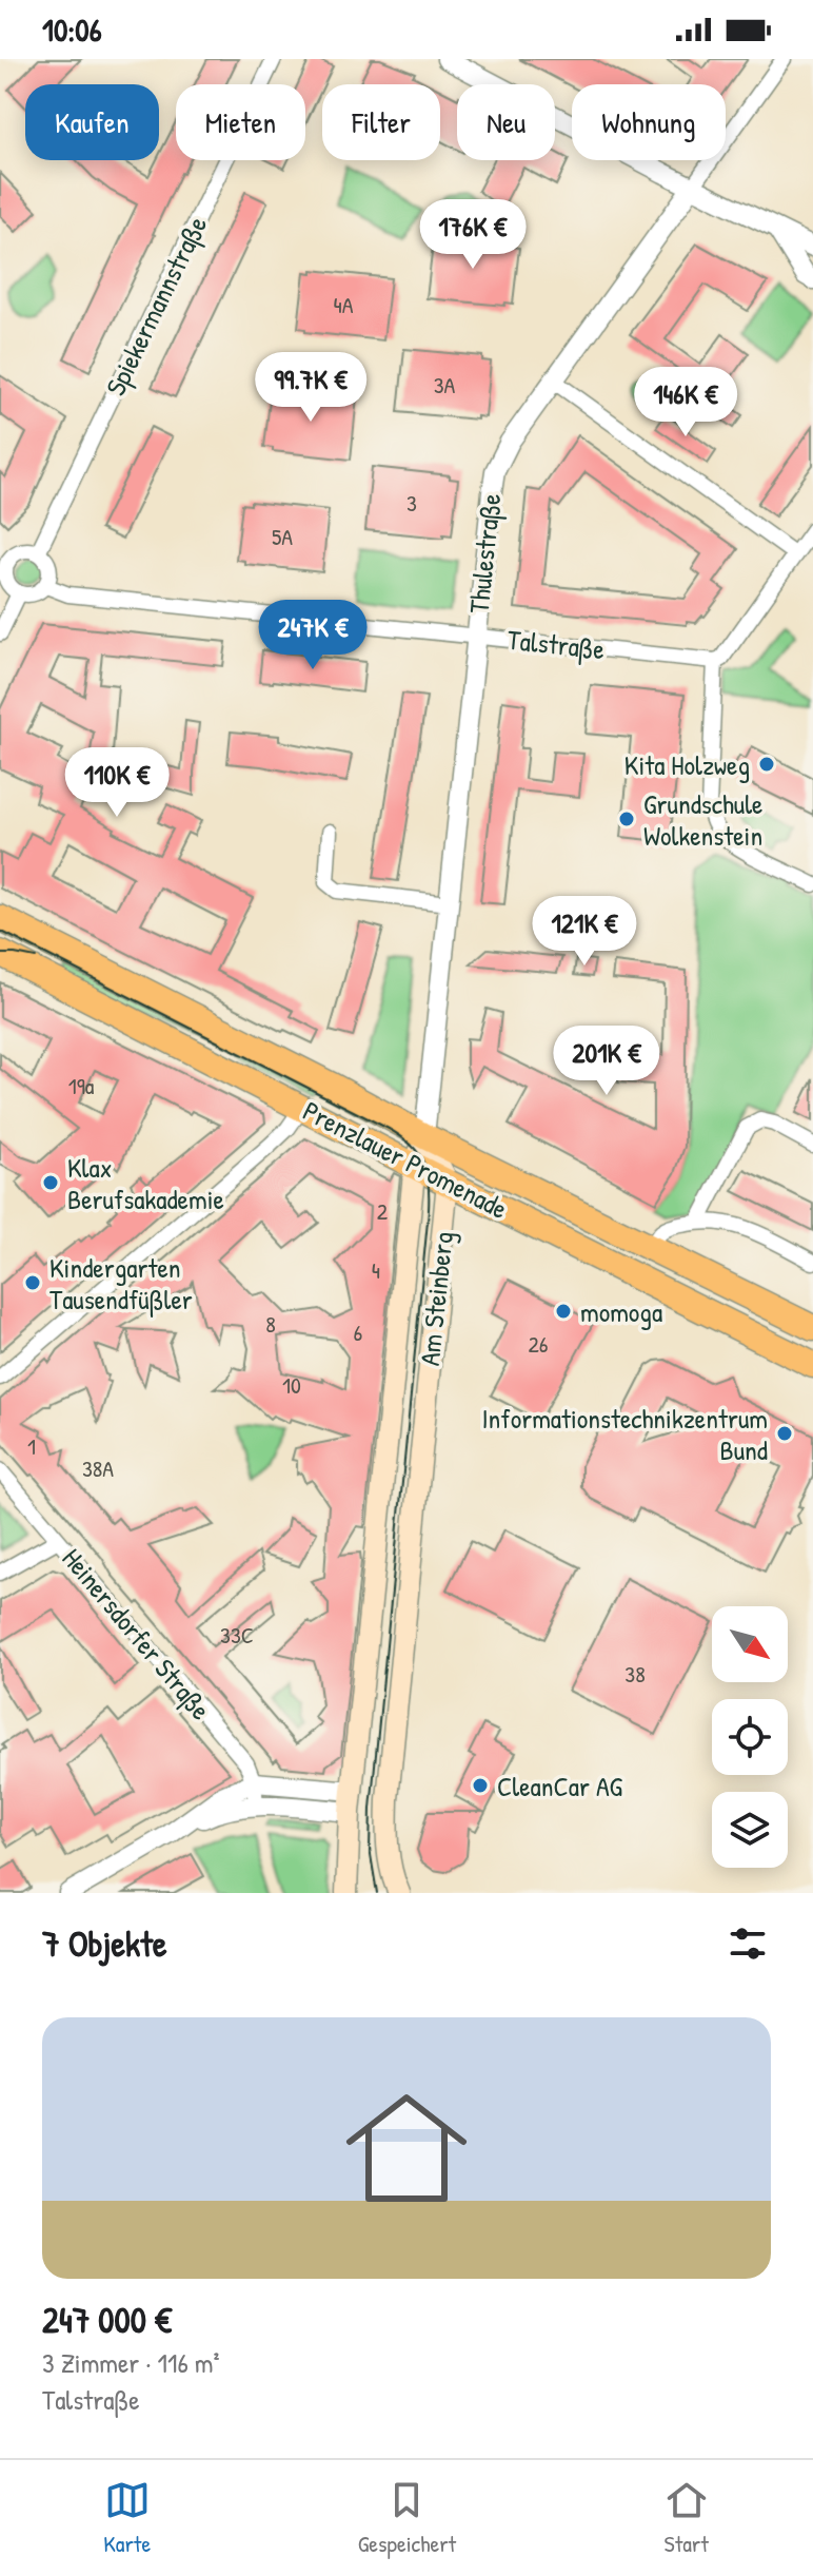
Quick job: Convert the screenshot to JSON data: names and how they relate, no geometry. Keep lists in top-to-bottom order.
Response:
{
  "streets": {
    "main road": ["Prenzlauer Promenade", "Am Steinberg"],
    "street": [
      "Spiekermannstraße",
      "Thulestraße",
      "Talstraße",
      "Heinersdorfer Straße"
    ]
  },
  "crossings": [
    ["Spiekermannstraße", "Talstraße"],
    ["Thulestraße", "Talstraße"],
    ["Thulestraße", "Prenzlauer Promenade"],
    ["Thulestraße", "Am Steinberg"],
    ["Prenzlauer Promenade", "Am Steinberg"]
  ],
  "places": [
    "Kita Holzweg",
    "Grundschule Wolkenstein",
    "Klax Berufsakademie",
    "Kindergarten Tausendfüßler",
    "momoga",
    "Informationstechnikzentrum Bund",
    "CleanCar AG"
  ],
  "house_numbers": [
    "4A",
    "3A",
    "3",
    "5A",
    "19a",
    "2",
    "4",
    "8",
    "6",
    "26",
    "10",
    "1",
    "38A",
    "33C",
    "38"
  ],
  "north": "bottom right",
  "page": {
    "status": "10:06",
    "chip": [
      "Kaufen",
      "Mieten",
      "Filter",
      "Neu",
      "Wohnung"
    ],
    "price": [
      "176K €",
      "99.7K €",
      "146K €",
      "247K €",
      "110K €",
      "121K €",
      "201K €"
    ],
    "heading": "7 Objekte",
    "list": [
      {
        "name": "247 000 €",
        "note": "3 Zimmer · 116 m² · Talstraße"
      }
    ],
    "tabs": ["Karte", "Gespeichert", "Start"]
  }
}
